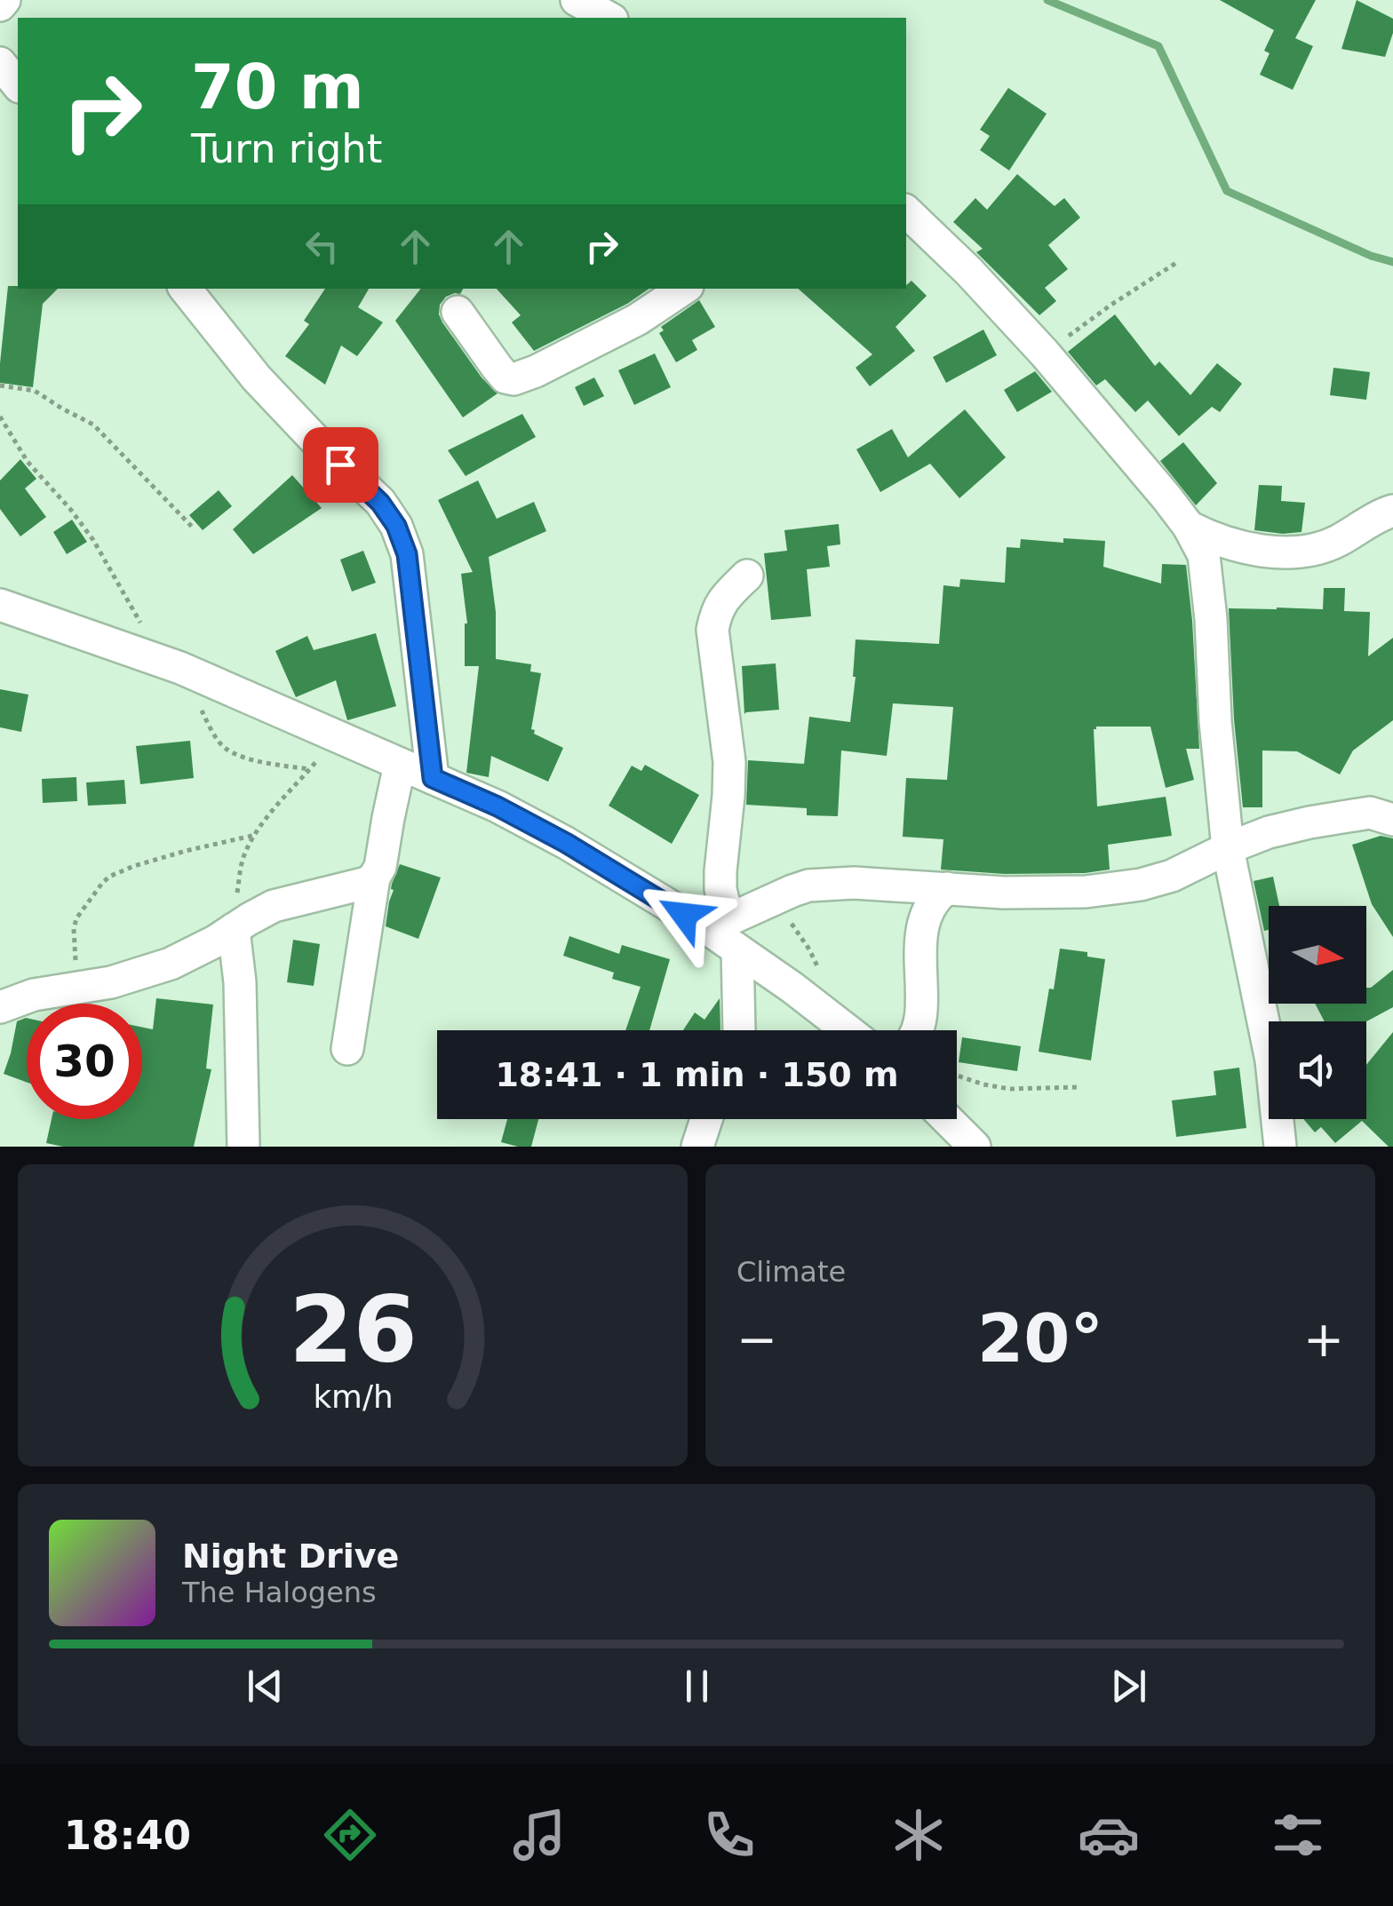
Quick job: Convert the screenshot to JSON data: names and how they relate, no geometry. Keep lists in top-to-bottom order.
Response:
{
  "north": "right",
  "page": {
    "turn": ["70 m", "Turn right"],
    "limit": "30",
    "trip": "18:41 · 1 min · 150 m",
    "tile": "Climate",
    "heat": ["−", "20°", "+"],
    "song": ["Night Drive", "The Halogens"],
    "tabs": "18:40",
    "gauge": ["26", "km/h"]
  }
}
